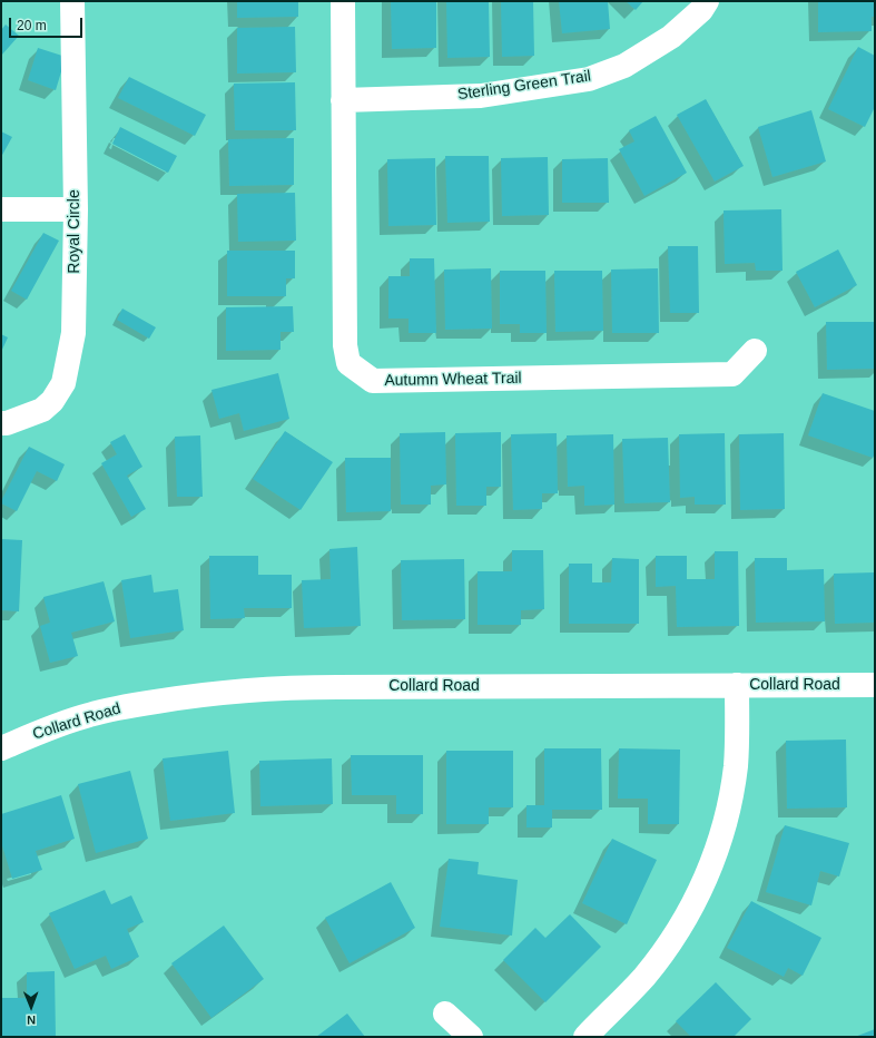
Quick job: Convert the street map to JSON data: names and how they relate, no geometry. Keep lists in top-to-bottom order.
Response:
{
  "streets": {
    "street": [
      "Sterling Green Trail",
      "Royal Circle",
      "Autumn Wheat Trail",
      "Collard Road"
    ]
  },
  "crossings": [
    ["Sterling Green Trail", "Autumn Wheat Trail"]
  ],
  "scale_bar": "20 m",
  "north": "bottom"
}
